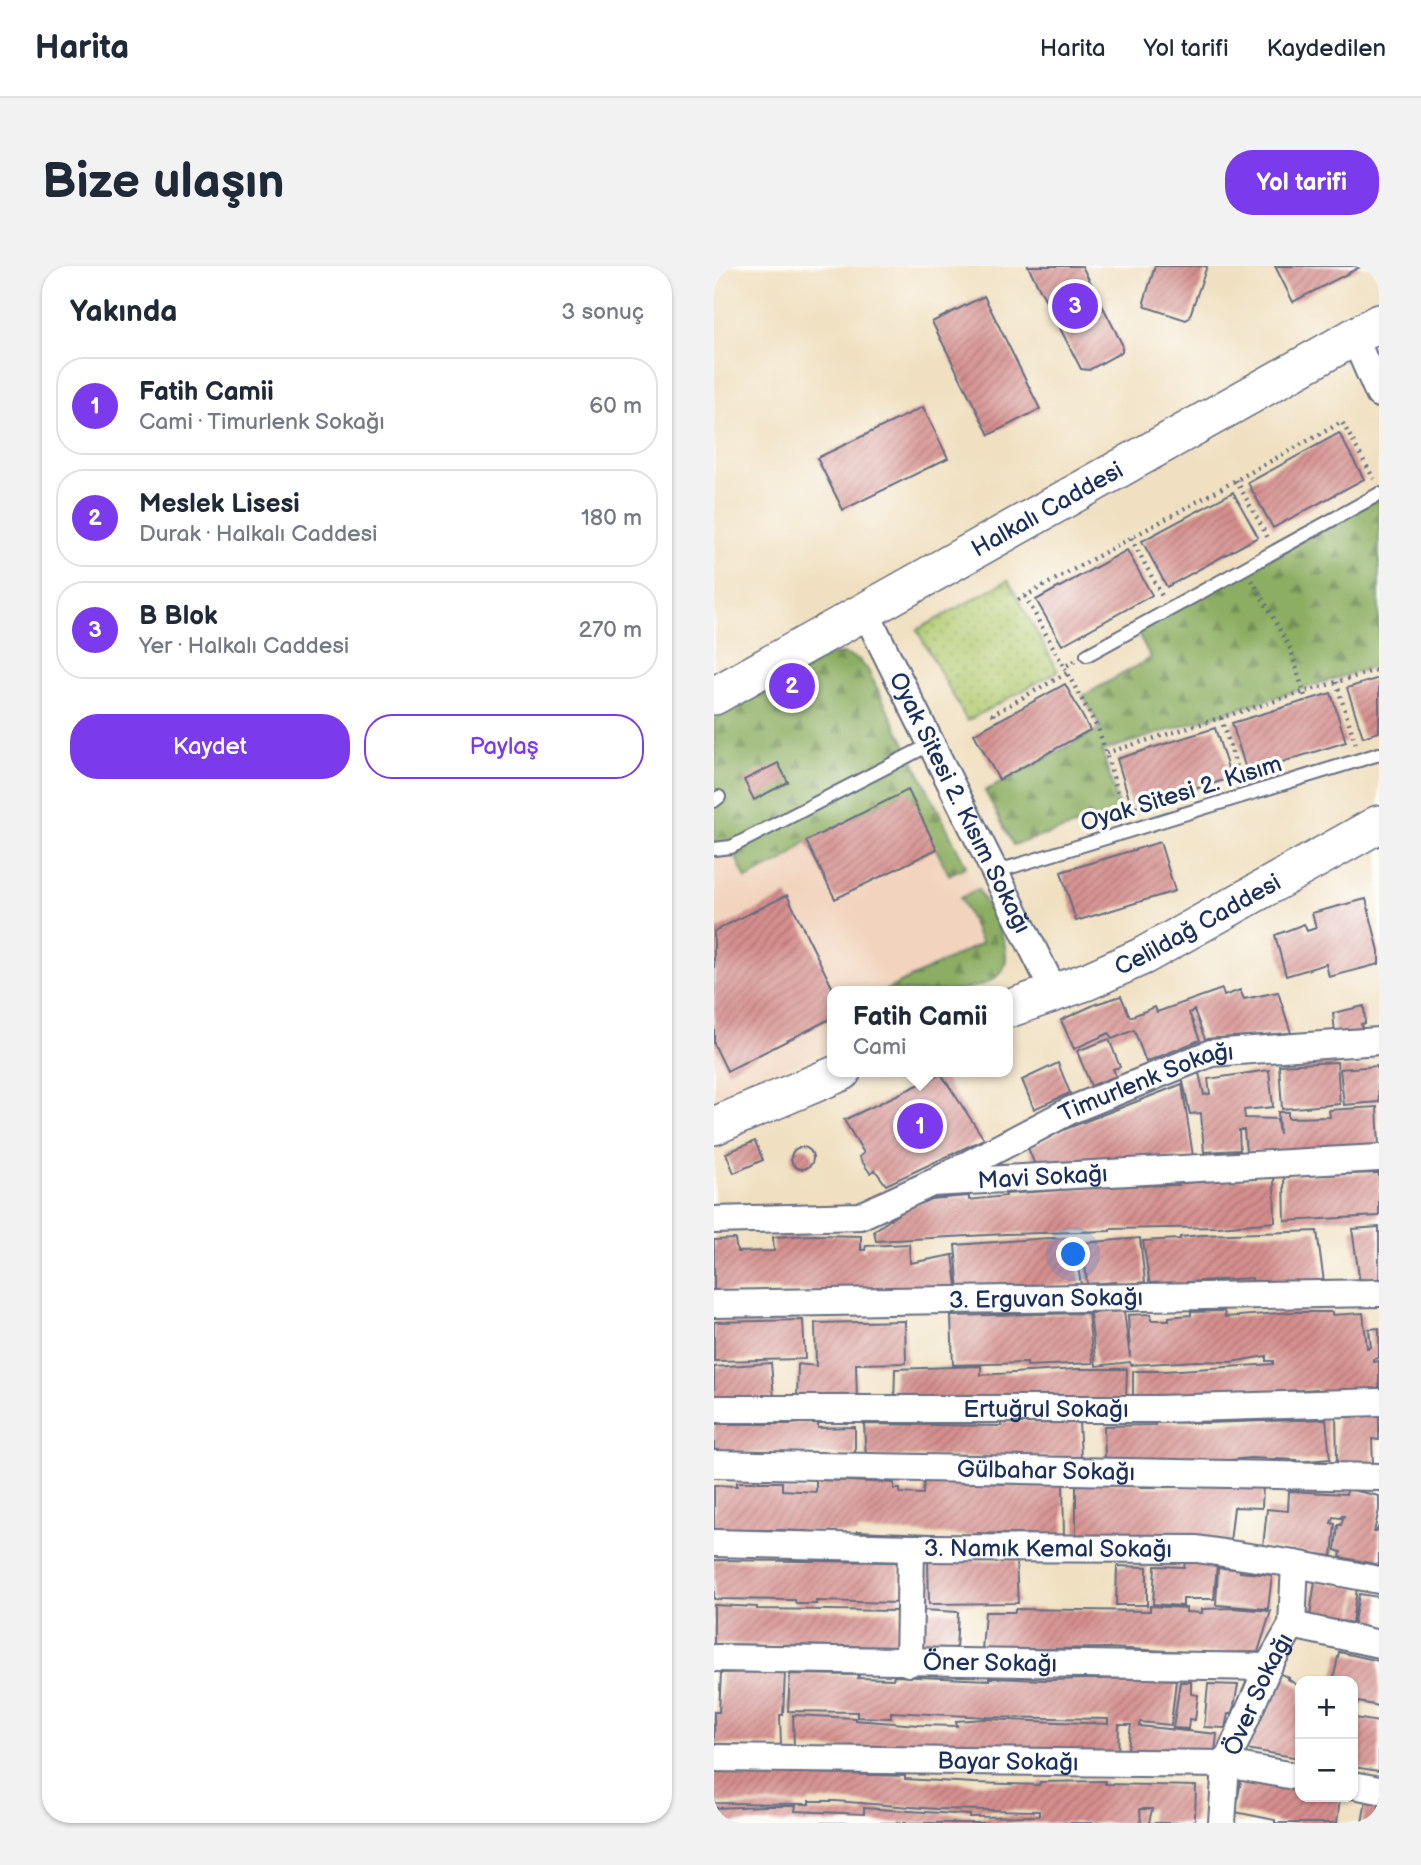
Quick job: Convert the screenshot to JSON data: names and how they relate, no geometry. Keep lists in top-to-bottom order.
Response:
{
  "streets": {
    "main road": ["Halkalı Caddesi", "Celildağ Caddesi"],
    "street": [
      "Oyak Sitesi 2. Kısım Sokağı",
      "Timurlenk Sokağı",
      "Mavi Sokağı",
      "3. Erguvan Sokağı",
      "Ertuğrul Sokağı",
      "Gülbahar Sokağı",
      "3. Namık Kemal Sokağı",
      "Öner Sokağı",
      "Över Sokağı",
      "Bayar Sokağı"
    ],
    "lane": ["Oyak Sitesi 2. Kısım"]
  },
  "crossings": [
    ["Halkalı Caddesi", "Oyak Sitesi 2. Kısım Sokağı"],
    ["Oyak Sitesi 2. Kısım", "Oyak Sitesi 2. Kısım Sokağı"],
    ["Oyak Sitesi 2. Kısım Sokağı", "Celildağ Caddesi"],
    ["Timurlenk Sokağı", "Mavi Sokağı"],
    ["3. Namık Kemal Sokağı", "Över Sokağı"],
    ["Öner Sokağı", "Över Sokağı"],
    ["Över Sokağı", "Bayar Sokağı"]
  ],
  "page": {
    "header": "Harita",
    "nav": ["Harita", "Yol tarifi", "Kaydedilen"],
    "buttons": [
      "Yol tarifi",
      ["Kaydet", "Paylaş"]
    ],
    "title": "Bize ulaşın",
    "heading": ["Yakında", "3 sonuç"],
    "pins": ["3", "2", "1"],
    "list": [
      {
        "mark": "1",
        "name": "Fatih Camii",
        "note": "Cami · Timurlenk Sokağı",
        "value": "60 m"
      },
      {
        "mark": "2",
        "name": "Meslek Lisesi",
        "note": "Durak · Halkalı Caddesi",
        "value": "180 m"
      },
      {
        "mark": "3",
        "name": "B Blok",
        "note": "Yer · Halkalı Caddesi",
        "value": "270 m"
      }
    ],
    "popup": ["Fatih Camii", "Cami"],
    "map_buttons": ["+", "−"]
  }
}
